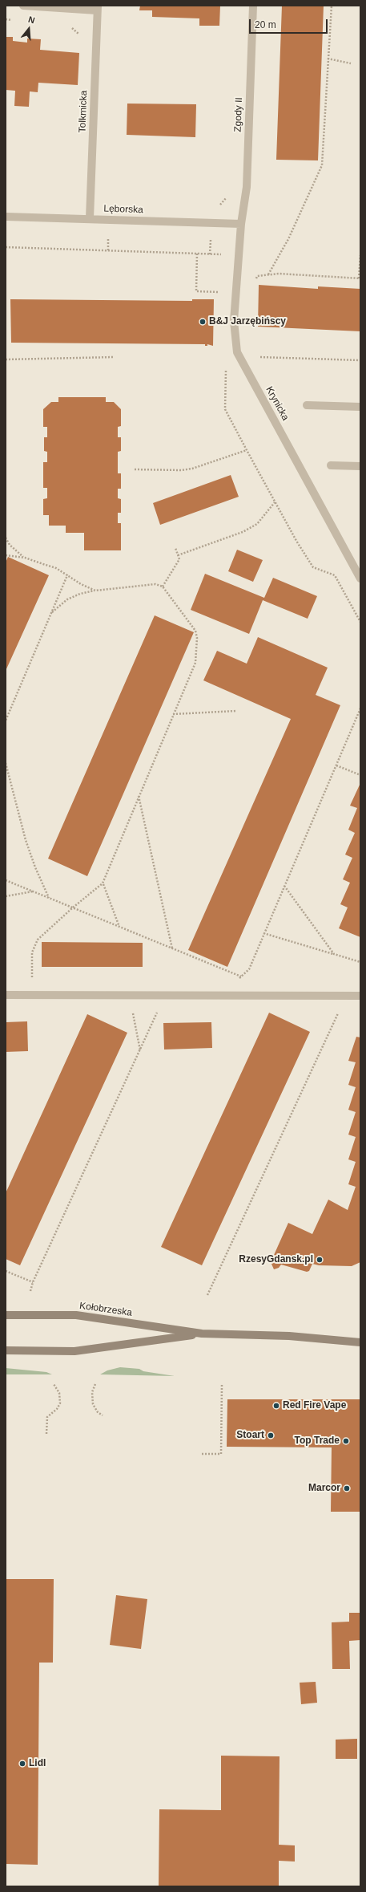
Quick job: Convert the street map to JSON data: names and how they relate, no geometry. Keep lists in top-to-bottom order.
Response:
{
  "streets": {
    "main road": ["Kołobrzeska"],
    "street": [
      "Tolkmicka",
      "Zgody II",
      "Lęborska",
      "Krynicka"
    ]
  },
  "crossings": [
    ["Tolkmicka", "Lęborska"],
    ["Zgody II", "Lęborska"],
    ["Zgody II", "Krynicka"],
    ["Lęborska", "Krynicka"]
  ],
  "places": [
    "B&J Jarzębińscy",
    "RzesyGdansk.pl",
    "Red Fire Vape",
    "Stoart",
    "Top Trade",
    "Marcor",
    "Lidl"
  ],
  "scale_bar": "20 m",
  "north": "top"
}
